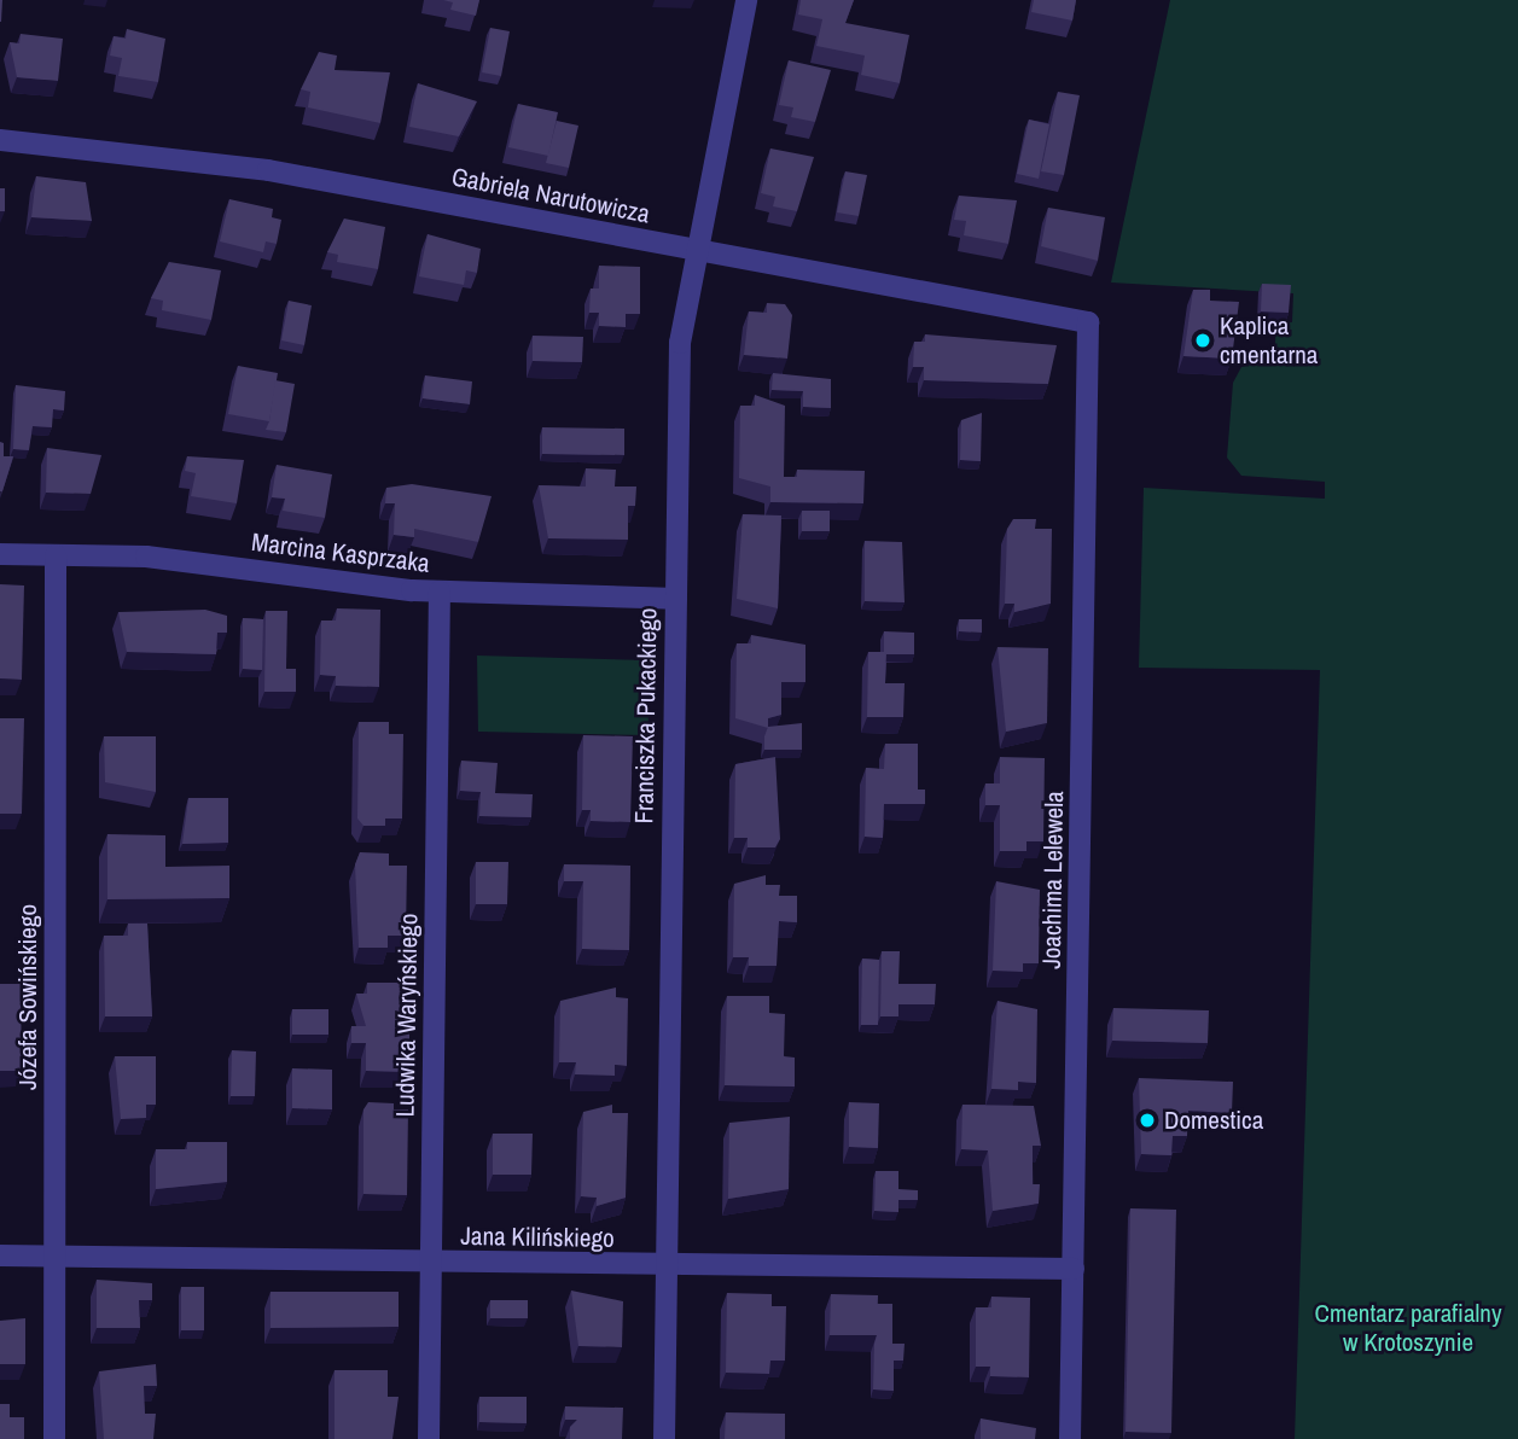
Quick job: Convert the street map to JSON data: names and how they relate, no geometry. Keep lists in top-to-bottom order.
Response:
{
  "streets": {
    "street": [
      "Gabriela Narutowicza",
      "Marcina Kasprzaka",
      "Franciszka Pukackiego",
      "Joachima Lelewela",
      "Józefa Sowińskiego",
      "Ludwika Waryńskiego",
      "Jana Kilińskiego"
    ]
  },
  "crossings": [
    ["Gabriela Narutowicza", "Franciszka Pukackiego"],
    ["Gabriela Narutowicza", "Joachima Lelewela"],
    ["Marcina Kasprzaka", "Franciszka Pukackiego"],
    ["Marcina Kasprzaka", "Józefa Sowińskiego"],
    ["Marcina Kasprzaka", "Ludwika Waryńskiego"],
    ["Franciszka Pukackiego", "Jana Kilińskiego"],
    ["Joachima Lelewela", "Jana Kilińskiego"],
    ["Józefa Sowińskiego", "Jana Kilińskiego"],
    ["Ludwika Waryńskiego", "Jana Kilińskiego"]
  ],
  "parks": ["Cmentarz parafialny w Krotoszynie"],
  "places": ["Kaplica cmentarna", "Domestica"]
}
